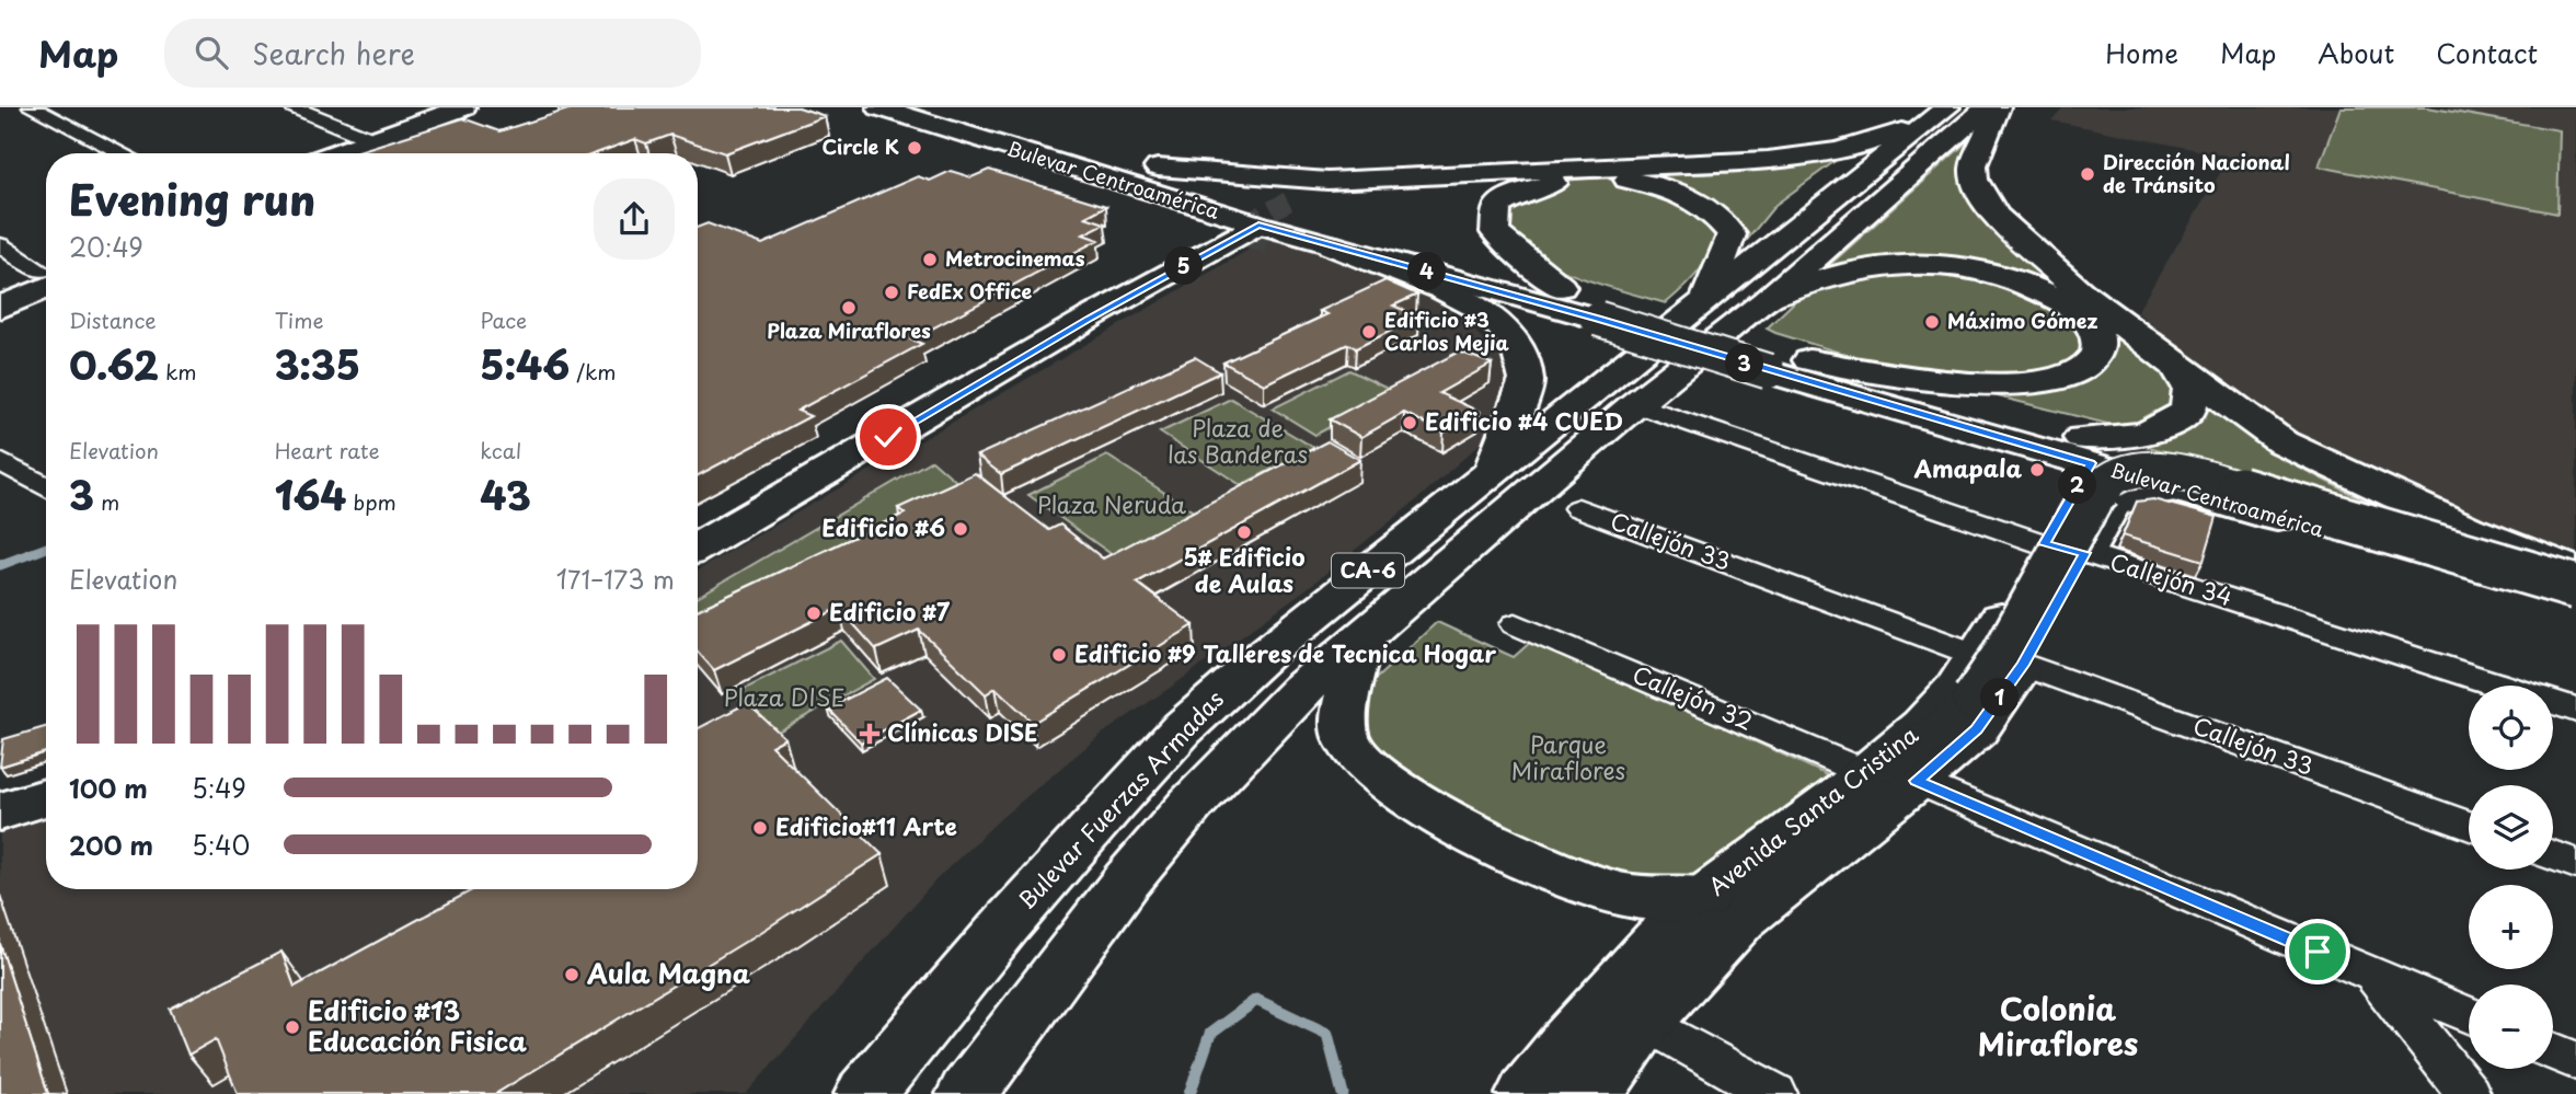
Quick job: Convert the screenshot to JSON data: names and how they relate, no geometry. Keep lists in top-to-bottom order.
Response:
{
  "streets": {
    "main road": [
      "Bulevar Centroamérica",
      "CA-6",
      "Bulevar Fuerzas Armadas",
      "Avenida Santa Cristina"
    ],
    "street": ["Callejón 33", "Callejón 34", "Callejón 32"]
  },
  "crossings": [
    ["Bulevar Centroamérica", "Avenida Santa Cristina"],
    ["Callejón 33", "Avenida Santa Cristina"],
    ["CA-6", "Callejón 34"],
    ["Callejón 34", "Avenida Santa Cristina"],
    ["Callejón 32", "Avenida Santa Cristina"]
  ],
  "districts": ["Colonia Miraflores"],
  "parks": [
    "Plaza de las Banderas",
    "Plaza Neruda",
    "Plaza DISE",
    "Parque Miraflores"
  ],
  "places": {
    "other": [
      "Circle K",
      "Dirección Nacional de Tránsito",
      "Metrocinemas",
      "FedEx Office",
      "Plaza Miraflores",
      "Máximo Gómez",
      "Edificio #3 Carlos Mejia",
      "Edificio #4 CUED",
      "Amapala",
      "Edificio #6",
      "5# Edificio de Aulas",
      "Edificio #7",
      "Edificio #9 Talleres de Tecnica Hogar",
      "Edificio#11 Arte",
      "Aula Magna",
      "Edificio #13 Educación Fisica"
    ],
    "health": ["Clínicas DISE"]
  },
  "page": {
    "header": "Map",
    "search": "Search here",
    "nav": [
      "Home",
      "Map",
      "About",
      "Contact"
    ],
    "heading": ["Evening run", "20:49"],
    "pins": [
      "5",
      "4",
      "3",
      "2",
      "1"
    ],
    "stats": [
      ["Distance", "0.62 km"],
      ["Time", "3:35"],
      ["Pace", "5:46 /km"],
      ["Elevation", "3 m"],
      ["Heart rate", "164 bpm"],
      ["kcal", "43"]
    ],
    "chart": ["Elevation", "171–173 m"],
    "map_buttons": ["+", "−"],
    "list": [
      {
        "name": "100 m",
        "note": "5:49"
      },
      {
        "name": "200 m",
        "note": "5:40"
      }
    ]
  }
}
